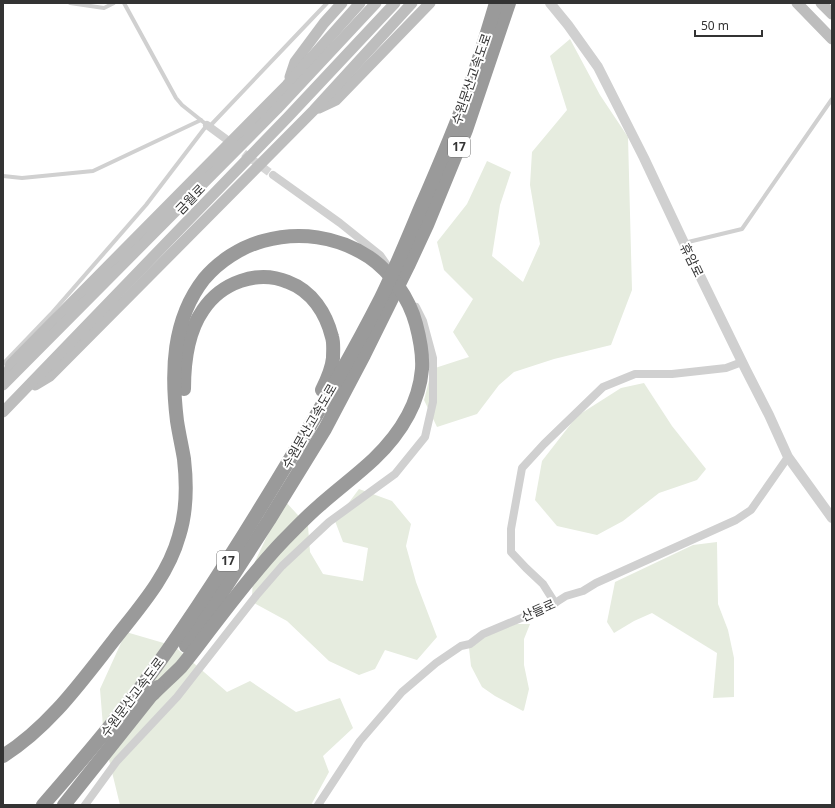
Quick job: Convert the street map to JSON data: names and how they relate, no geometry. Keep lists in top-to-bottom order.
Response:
{
  "streets": {
    "highway": ["수원문산고속도로", "17"],
    "main road": ["금월로"],
    "street": ["휴암로", "산들로"]
  },
  "crossings": [
    ["휴암로", "산들로"]
  ],
  "scale_bar": "50 m"
}
